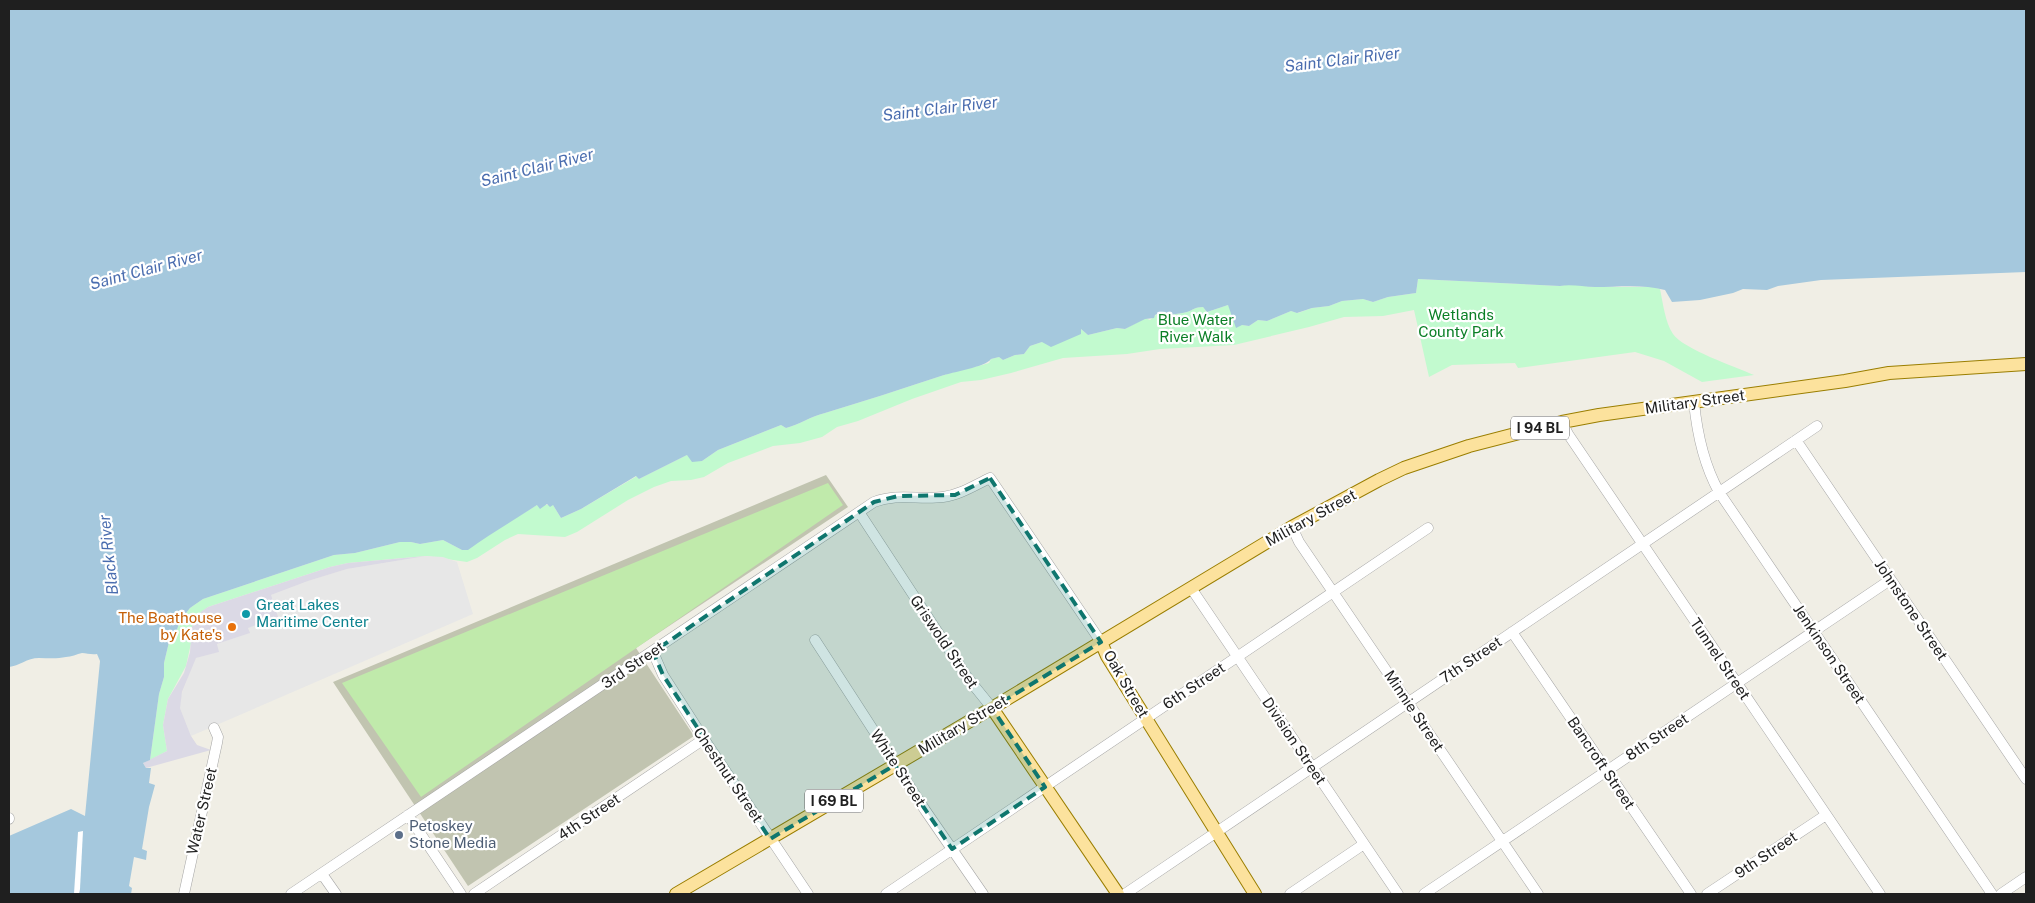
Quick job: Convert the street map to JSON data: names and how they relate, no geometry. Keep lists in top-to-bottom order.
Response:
{
  "streets": {
    "main road": [
      "Military Street",
      "I 94 BL",
      "Griswold Street",
      "Oak Street",
      "I 69 BL"
    ],
    "street": [
      "Johnstone Street",
      "Jenkinson Street",
      "Tunnel Street",
      "7th Street",
      "3rd Street",
      "6th Street",
      "Minnie Street",
      "8th Street",
      "Division Street",
      "Bancroft Street",
      "White Street",
      "Chestnut Street",
      "Water Street",
      "4th Street",
      "9th Street"
    ]
  },
  "crossings": [
    ["Military Street", "Griswold Street"],
    ["Military Street", "Jenkinson Street"],
    ["Military Street", "Tunnel Street"],
    ["Military Street", "Oak Street"],
    ["Military Street", "Minnie Street"],
    ["Military Street", "Division Street"],
    ["Military Street", "White Street"],
    ["Military Street", "Chestnut Street"],
    ["Johnstone Street", "7th Street"],
    ["Johnstone Street", "8th Street"],
    ["Griswold Street", "3rd Street"],
    ["Griswold Street", "6th Street"],
    ["Jenkinson Street", "7th Street"],
    ["Jenkinson Street", "8th Street"],
    ["Tunnel Street", "7th Street"],
    ["Tunnel Street", "8th Street"],
    ["Tunnel Street", "9th Street"],
    ["7th Street", "Oak Street"],
    ["7th Street", "Minnie Street"],
    ["7th Street", "Division Street"],
    ["7th Street", "Bancroft Street"],
    ["3rd Street", "Oak Street"],
    ["3rd Street", "Chestnut Street"],
    ["Oak Street", "6th Street"],
    ["6th Street", "Minnie Street"],
    ["6th Street", "Division Street"],
    ["6th Street", "White Street"],
    ["Minnie Street", "8th Street"],
    ["8th Street", "Bancroft Street"],
    ["Chestnut Street", "4th Street"]
  ],
  "water": ["Saint Clair River", "Black River"],
  "parks": ["Wetlands County Park", "Blue Water River Walk"],
  "places": ["Great Lakes Maritime Center", "The Boathouse by Kate's", "Petoskey Stone Media"]
}
